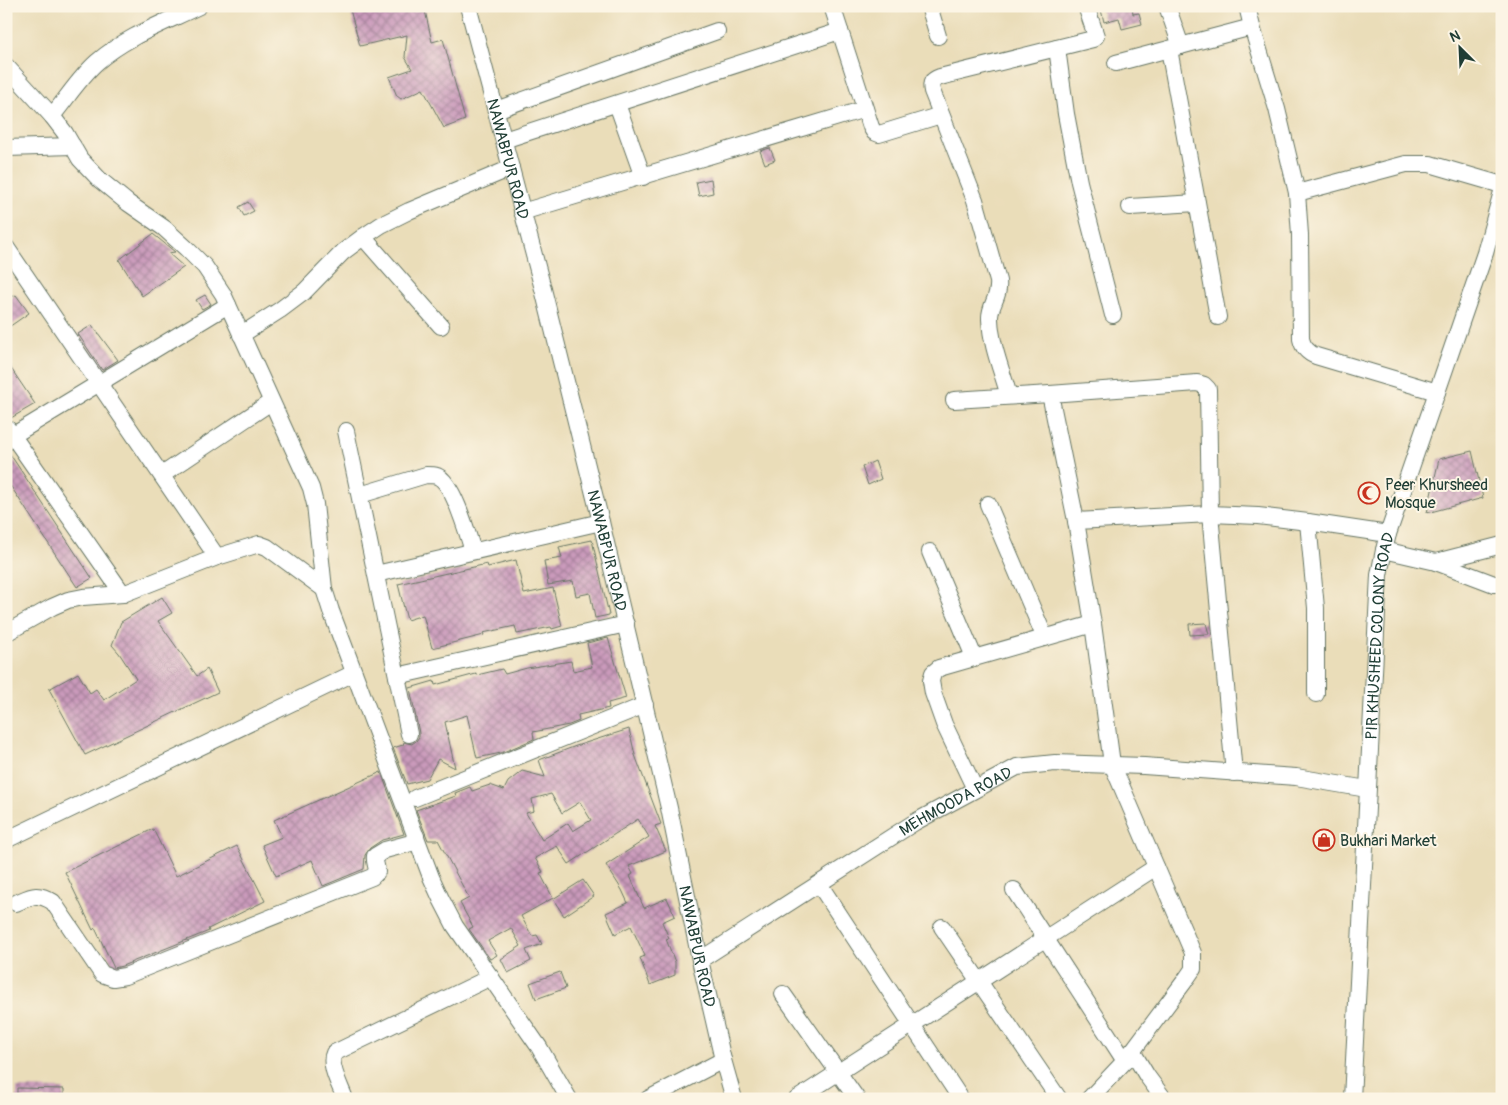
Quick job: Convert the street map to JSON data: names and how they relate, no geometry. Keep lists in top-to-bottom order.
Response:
{
  "streets": {
    "street": ["NAWABPUR ROAD", "PIR KHUSHEED COLONY ROAD", "MEHMOODA ROAD"]
  },
  "crossings": [
    ["NAWABPUR ROAD", "MEHMOODA ROAD"],
    ["PIR KHUSHEED COLONY ROAD", "MEHMOODA ROAD"]
  ],
  "places": {
    "mosque": ["Peer Khursheed Mosque"],
    "shop": ["Bukhari Market"]
  },
  "north": "top left"
}
